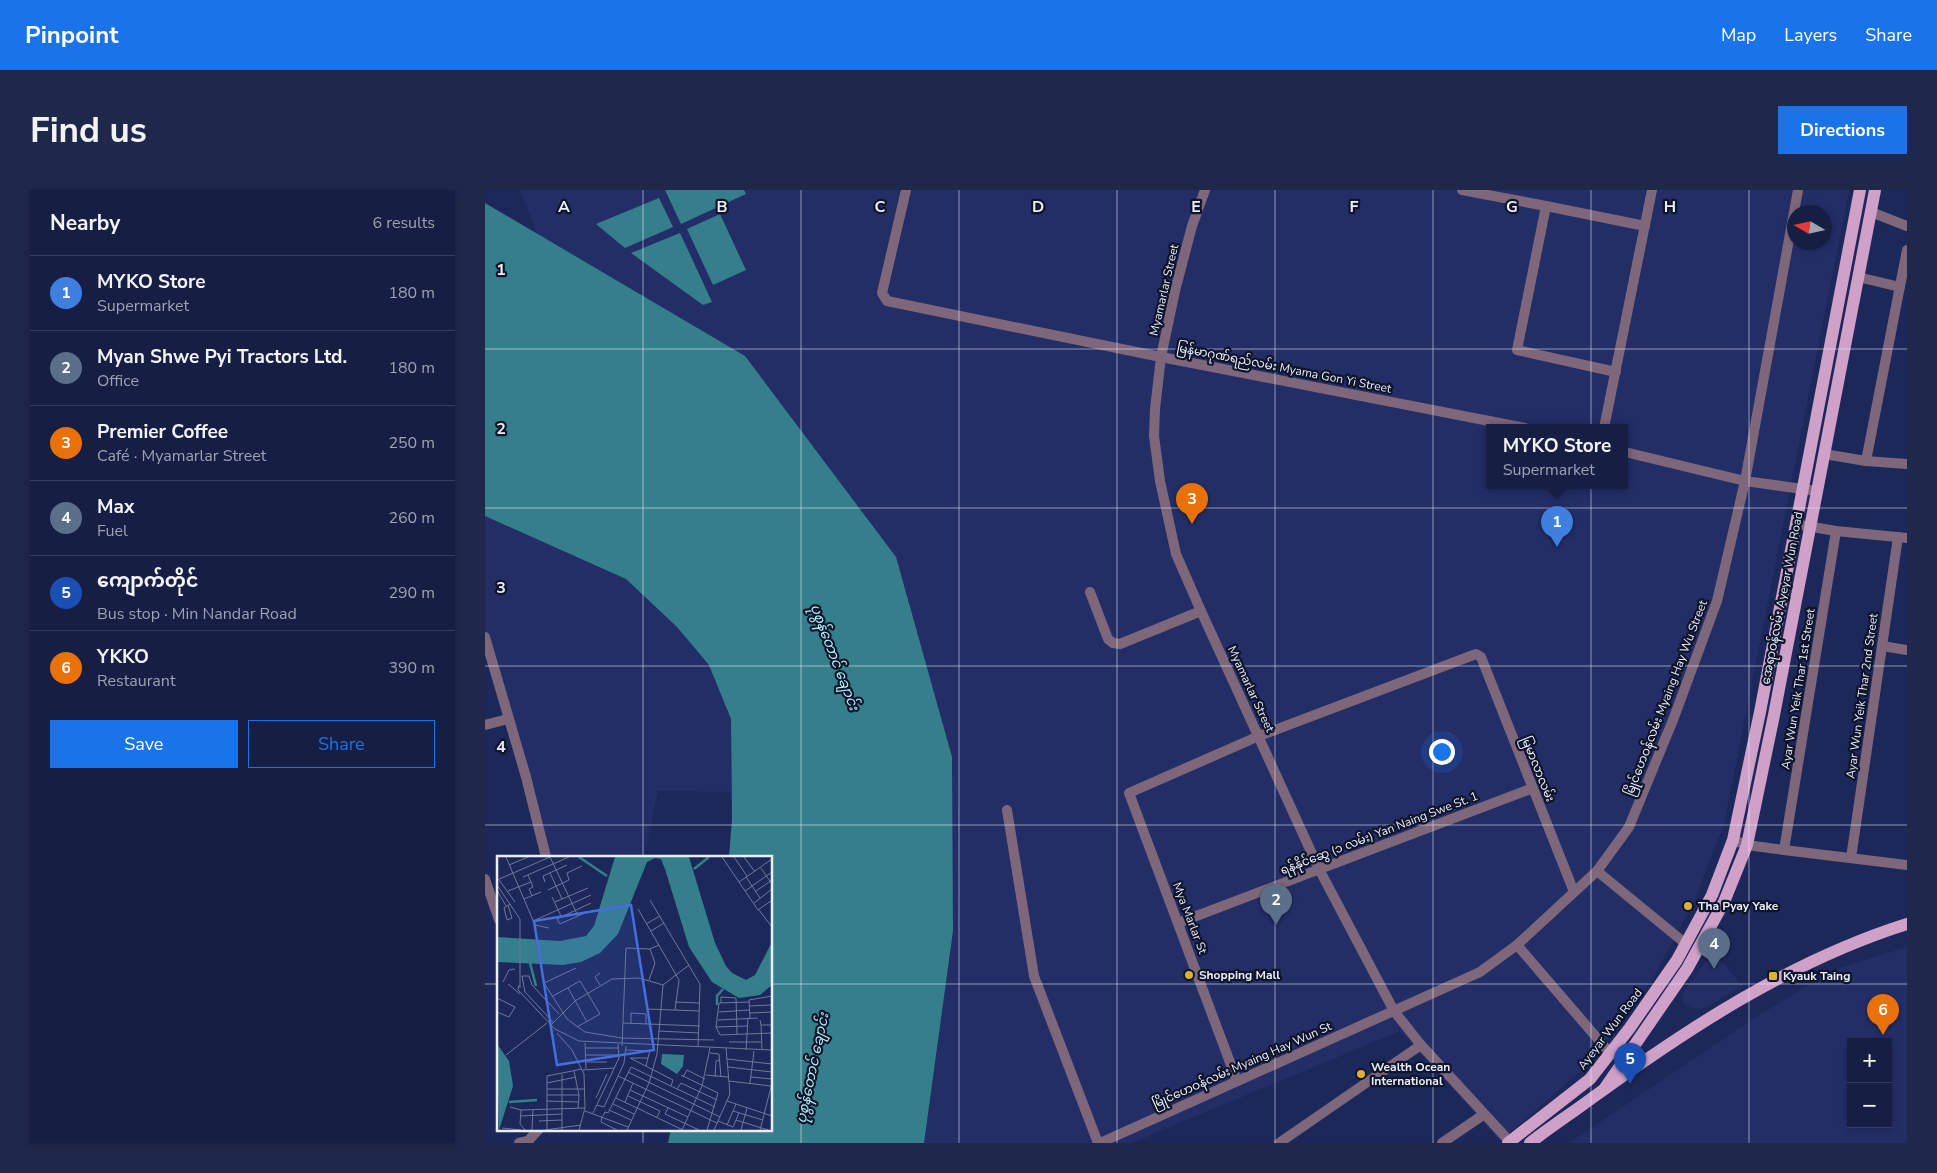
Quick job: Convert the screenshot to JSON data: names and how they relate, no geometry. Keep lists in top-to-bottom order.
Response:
{
  "streets": {
    "main road": ["အေရာဝန်လမ်း Ayeyar Wun Road", "Ayeyar Wun Road"],
    "street": [
      "Myamarlar Street",
      "မြန်မာဂုဏ်ရည်လမ်း Myama Gon Yi Street",
      "Ayar Wun Yeik Thar 1st Street",
      "Ayar Wun Yeik Thar 2nd Street",
      "မြိုင်ဟေဝန်လမ်း Myaing Hay Wu Street",
      "မြမာလာလမ်း",
      "ရန်နိုင်ဆွေ (၁ လမ်း) Yan Naing Swe St. 1",
      "Mya Marlar St",
      "မြိုင်ဟေဝန်လမ်း Myaing Hay Wun St"
    ]
  },
  "crossings": [
    ["Myamarlar Street", "မြန်မာဂုဏ်ရည်လမ်း Myama Gon Yi Street"],
    ["Myamarlar Street", "မြိုင်ဟေဝန်လမ်း Myaing Hay Wu Street"],
    ["Myamarlar Street", "မြမာလာလမ်း"],
    ["Myamarlar Street", "ရန်နိုင်ဆွေ (၁ လမ်း) Yan Naing Swe St. 1"],
    ["Myamarlar Street", "Mya Marlar St"],
    ["Myamarlar Street", "Ayeyar Wun Road"],
    ["Myamarlar Street", "မြိုင်ဟေဝန်လမ်း Myaing Hay Wun St"],
    ["အေရာဝန်လမ်း Ayeyar Wun Road", "Ayeyar Wun Road"],
    ["မြိုင်ဟေဝန်လမ်း Myaing Hay Wu Street", "မြမာလာလမ်း"],
    ["မြိုင်ဟေဝန်လမ်း Myaing Hay Wu Street", "မြိုင်ဟေဝန်လမ်း Myaing Hay Wun St"],
    ["မြမာလာလမ်း", "ရန်နိုင်ဆွေ (၁ လမ်း) Yan Naing Swe St. 1"],
    ["မြမာလာလမ်း", "Mya Marlar St"],
    ["ရန်နိုင်ဆွေ (၁ လမ်း) Yan Naing Swe St. 1", "Mya Marlar St"],
    ["Mya Marlar St", "မြိုင်ဟေဝန်လမ်း Myaing Hay Wun St"]
  ],
  "water": ["ပုစွန်တောင် ချောင်း"],
  "places": {
    "other": ["Tha Pyay Yake", "Shopping Mall", "Wealth Ocean International"],
    "transit": ["Kyauk Taing"]
  },
  "north": "left",
  "page": {
    "header": "Pinpoint",
    "nav": ["Map", "Layers", "Share"],
    "buttons": [
      "Directions",
      ["Save", "Share"]
    ],
    "title": "Find us",
    "heading": ["Nearby", "6 results"],
    "list": [
      {
        "mark": "1",
        "name": "MYKO Store",
        "note": "Supermarket",
        "value": "180 m"
      },
      {
        "mark": "2",
        "name": "Myan Shwe Pyi Tractors Ltd.",
        "note": "Office",
        "value": "180 m"
      },
      {
        "mark": "3",
        "name": "Premier Coffee",
        "note": "Café · Myamarlar Street",
        "value": "250 m"
      },
      {
        "mark": "4",
        "name": "Max",
        "note": "Fuel",
        "value": "260 m"
      },
      {
        "mark": "5",
        "name": "ကျောက်တိုင်",
        "note": "Bus stop · Min Nandar Road",
        "value": "290 m"
      },
      {
        "mark": "6",
        "name": "YKKO",
        "note": "Restaurant",
        "value": "390 m"
      }
    ],
    "popup": ["MYKO Store", "Supermarket"],
    "pins": [
      "3",
      "1",
      "2",
      "4",
      "6",
      "5"
    ],
    "map_buttons": ["+", "−"]
  },
  "grid": {
    "columns": [
      "A",
      "B",
      "C",
      "D",
      "E",
      "F",
      "G",
      "H"
    ],
    "rows": [
      "1",
      "2",
      "3",
      "4"
    ]
  }
}
